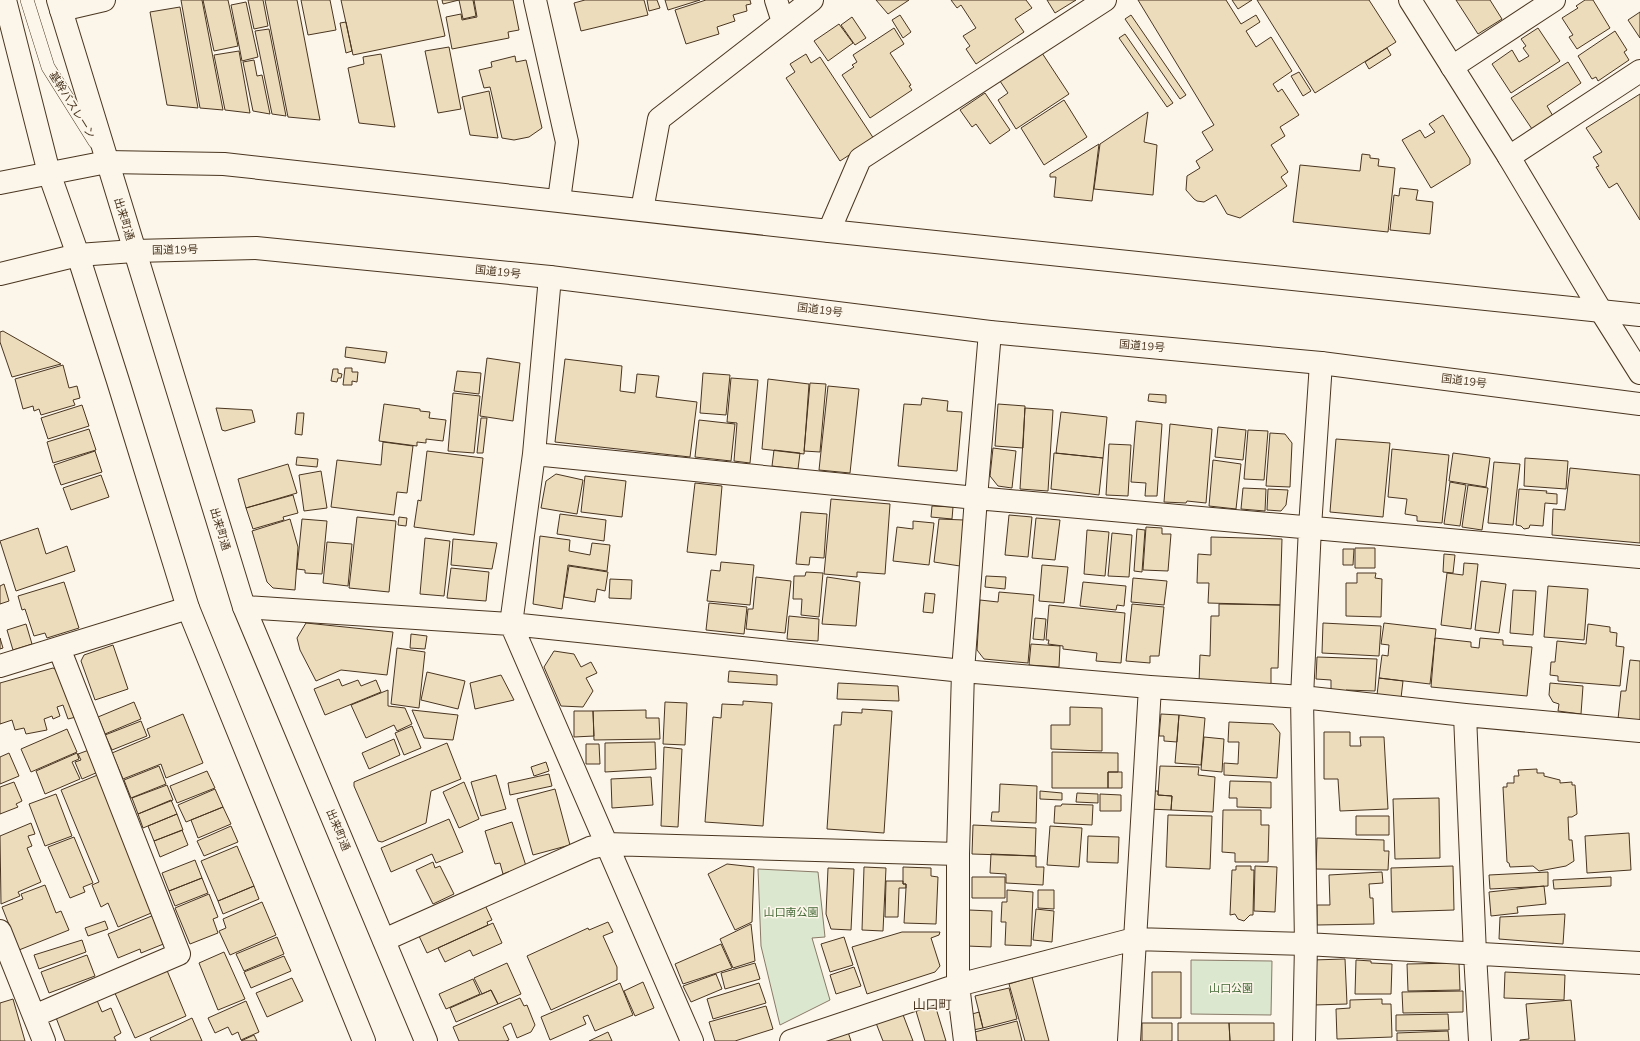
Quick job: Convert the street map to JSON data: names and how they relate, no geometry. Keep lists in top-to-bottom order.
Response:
{
  "streets": {
    "main road": ["出来町通", "国道19号"],
    "lane": ["基幹バスレーン"]
  },
  "crossings": [
    ["基幹バスレーン", "出来町通"],
    ["出来町通", "国道19号"]
  ],
  "districts": ["山口町"],
  "parks": ["山口南公園", "山口公園"]
}
